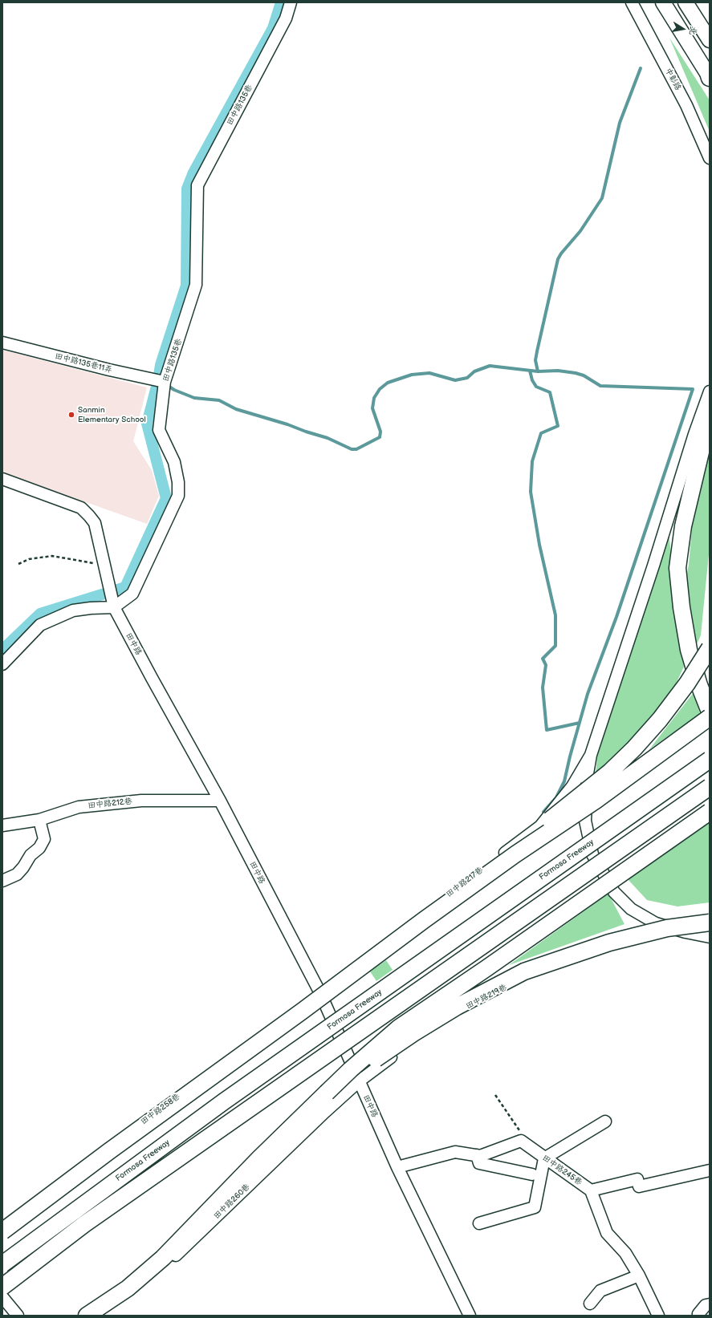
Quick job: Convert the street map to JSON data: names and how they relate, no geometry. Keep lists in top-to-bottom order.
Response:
{
  "streets": {
    "highway": ["Formosa Freeway"],
    "street": [
      "中彰路",
      "田中路135巷",
      "田中路135巷11弄",
      "田中路",
      "田中路212巷",
      "田中路217巷",
      "田中路219巷",
      "田中路258巷",
      "田中路245巷",
      "田中路260巷"
    ]
  },
  "crossings": [
    ["田中路135巷", "田中路135巷11弄"],
    ["田中路135巷", "田中路"],
    ["田中路", "田中路212巷"],
    ["田中路", "田中路217巷"],
    ["田中路", "田中路219巷"],
    ["田中路", "田中路258巷"],
    ["田中路", "田中路260巷"],
    ["田中路217巷", "田中路258巷"],
    ["田中路219巷", "田中路260巷"]
  ],
  "places": ["Sanmin Elementary School"],
  "north": "right"
}
